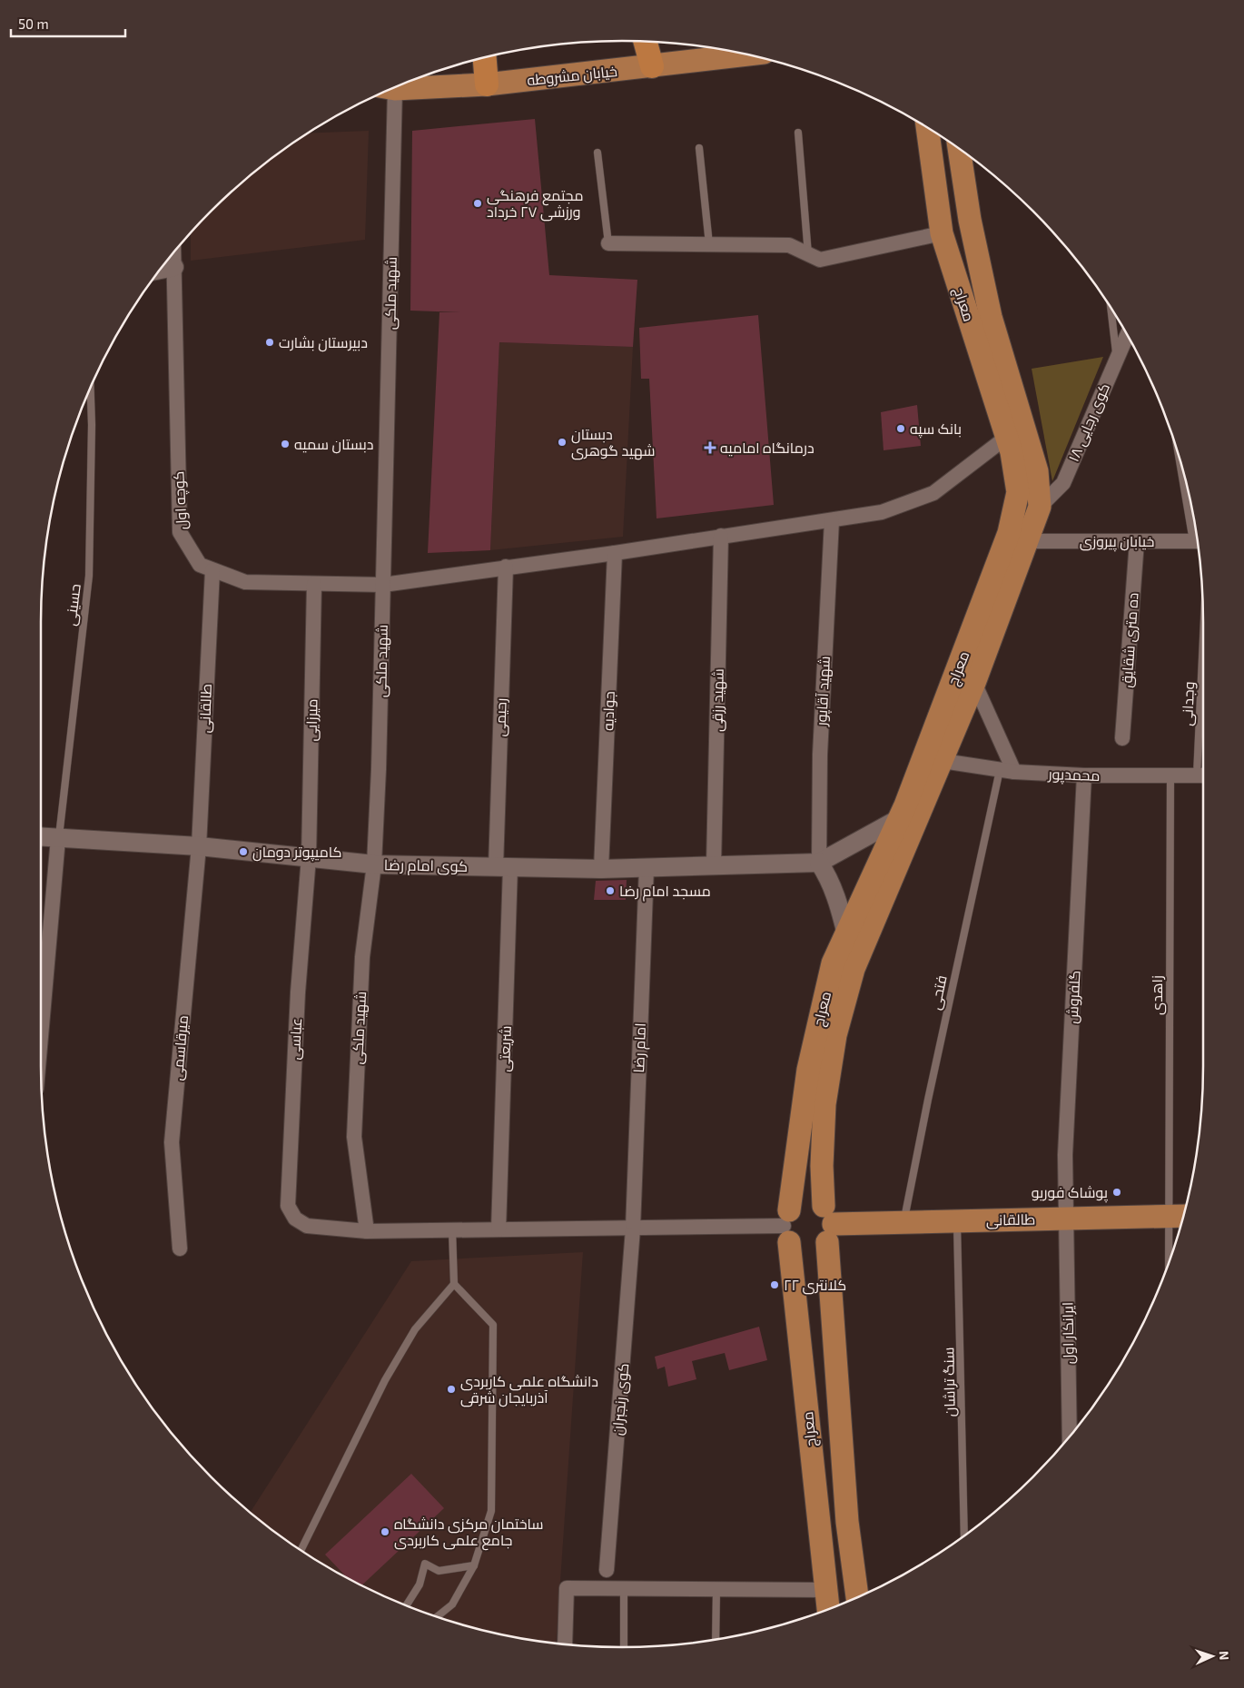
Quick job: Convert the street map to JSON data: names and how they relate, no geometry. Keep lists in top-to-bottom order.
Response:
{
  "streets": {
    "main road": ["خیابان مشروطه", "معراج", "طالقانی"],
    "street": [
      "شهید ملکی",
      "کوی رجایی ۱۸",
      "کوچه اول",
      "خیابان پیروزی",
      "ده متری شقایق",
      "شهید آقاپور",
      "شهید رزقی",
      "جوادیه",
      "رحیمی",
      "میرزایی",
      "محمدپور",
      "کوی امام رضا",
      "گلفروش",
      "عباسی",
      "میرقاسمی",
      "امام رضا",
      "شریعتی",
      "ایرانکار اول",
      "کوی رنجبران"
    ],
    "lane": [
      "حسینی",
      "وجدانی",
      "فتحی",
      "زاهدی",
      "سنگ تراشان"
    ]
  },
  "crossings": [
    ["شهید ملکی", "کوچه اول"],
    ["شهید ملکی", "کوی امام رضا"],
    ["شهید ملکی", "عباسی"],
    ["معراج", "کوی رجایی ۱۸"],
    ["معراج", "کوچه اول"],
    ["معراج", "خیابان پیروزی"],
    ["معراج", "طالقانی"],
    ["معراج", "محمدپور"],
    ["کوچه اول", "شهید آقاپور"],
    ["کوچه اول", "شهید رزقی"],
    ["کوچه اول", "طالقانی"],
    ["کوچه اول", "جوادیه"],
    ["کوچه اول", "رحیمی"],
    ["کوچه اول", "میرزایی"],
    ["خیابان پیروزی", "ده متری شقایق"],
    ["حسینی", "کوی امام رضا"],
    ["شهید آقاپور", "کوی امام رضا"],
    ["شهید رزقی", "کوی امام رضا"],
    ["وجدانی", "محمدپور"],
    ["طالقانی", "کوی امام رضا"],
    ["طالقانی", "فتحی"],
    ["طالقانی", "زاهدی"],
    ["طالقانی", "گلفروش"],
    ["طالقانی", "میرقاسمی"],
    ["طالقانی", "ایرانکار اول"],
    ["طالقانی", "سنگ تراشان"],
    ["جوادیه", "کوی امام رضا"],
    ["رحیمی", "کوی امام رضا"],
    ["رحیمی", "شریعتی"],
    ["میرزایی", "کوی امام رضا"],
    ["میرزایی", "عباسی"],
    ["محمدپور", "فتحی"],
    ["محمدپور", "زاهدی"],
    ["محمدپور", "گلفروش"],
    ["کوی امام رضا", "عباسی"],
    ["کوی امام رضا", "میرقاسمی"],
    ["کوی امام رضا", "امام رضا"],
    ["کوی امام رضا", "شریعتی"],
    ["گلفروش", "ایرانکار اول"],
    ["امام رضا", "کوی رنجبران"]
  ],
  "places": {
    "other": [
      "مجتمع فرهنگی ورزشی ۲۷ خرداد",
      "دبیرستان بشارت",
      "بانک سپه",
      "دبستان شهید گوهری",
      "دبستان سمیه",
      "کامیپوتر دومان",
      "مسجد امام رضا",
      "پوشاک فوریو",
      "کلانتری ٢٢",
      "دانشگاه علمی کاربردی آذربایجان شرقی",
      "ساختمان مرکزی دانشگاه جامع علمی کاربردی"
    ],
    "health": ["درمانگاه امامیه"]
  },
  "scale_bar": "50 m",
  "north": "right"
}
